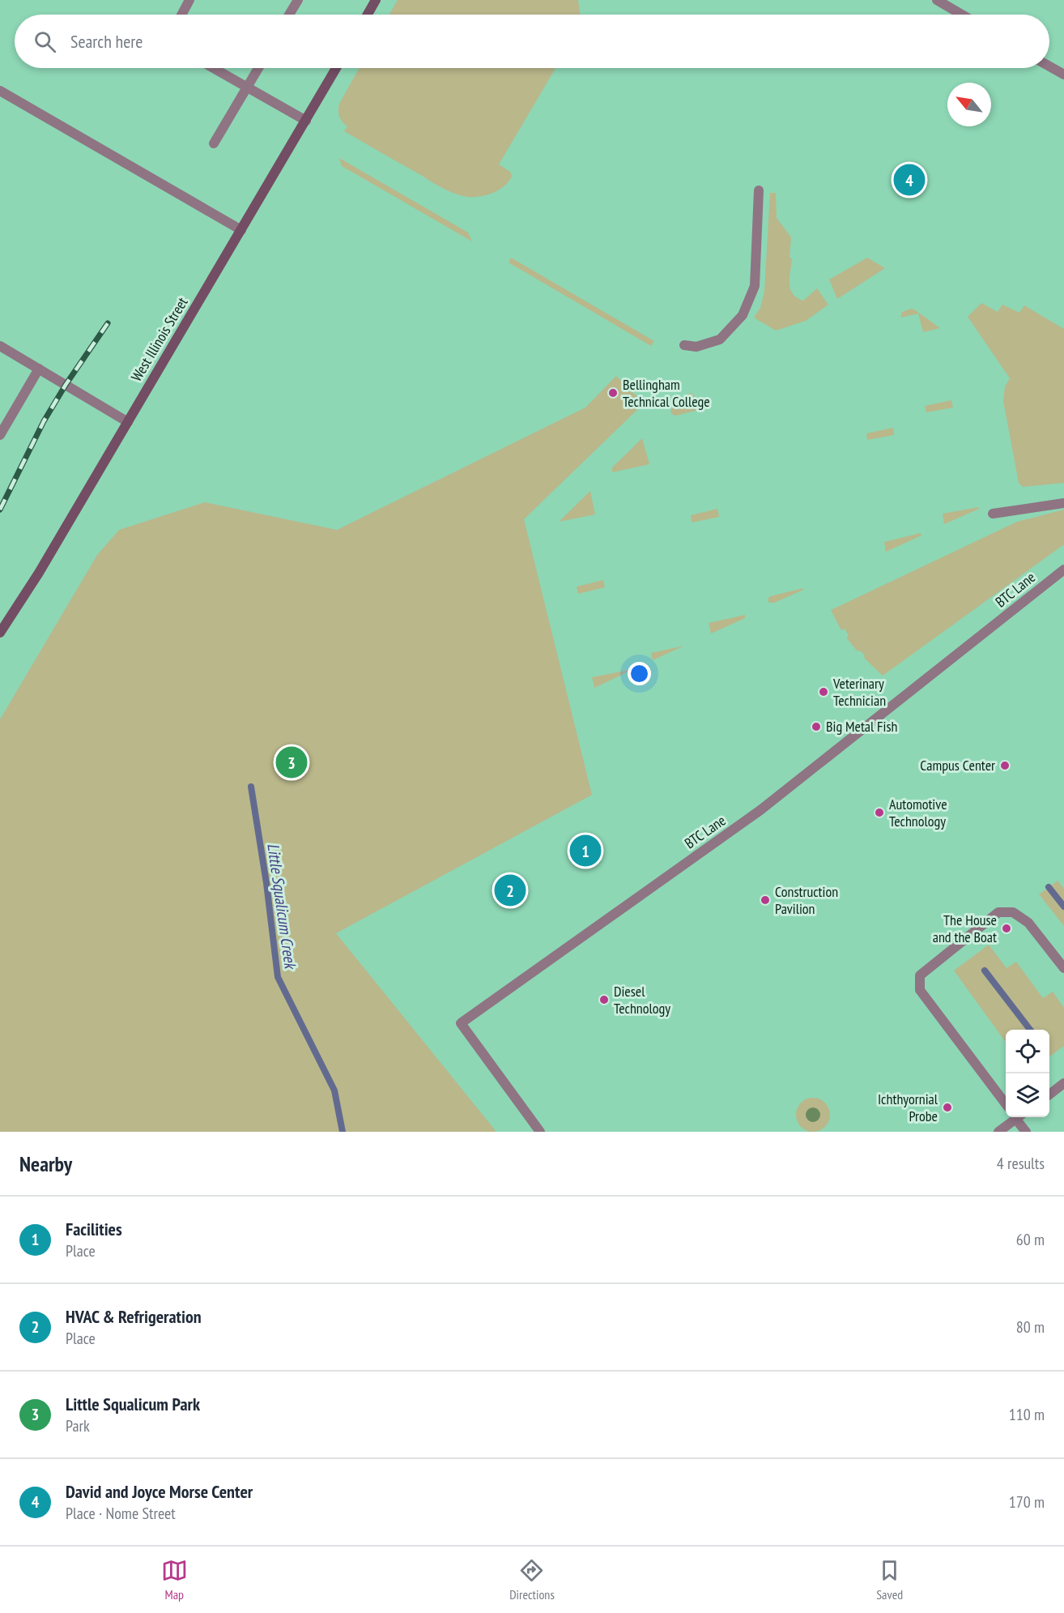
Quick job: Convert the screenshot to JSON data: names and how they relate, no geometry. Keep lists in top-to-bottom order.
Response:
{
  "streets": {
    "street": ["West Illinois Street", "BTC Lane"]
  },
  "water": ["Little Squalicum Creek"],
  "places": [
    "Bellingham Technical College",
    "Veterinary Technician",
    "Big Metal Fish",
    "Campus Center",
    "Automotive Technology",
    "Construction Pavilion",
    "The House and the Boat",
    "Diesel Technology",
    "Ichthyornial Probe"
  ],
  "north": "top left",
  "page": {
    "search": "Search here",
    "pins": [
      "4",
      "3",
      "1",
      "2"
    ],
    "heading": ["Nearby", "4 results"],
    "list": [
      {
        "mark": "1",
        "name": "Facilities",
        "note": "Place",
        "value": "60 m"
      },
      {
        "mark": "2",
        "name": "HVAC & Refrigeration",
        "note": "Place",
        "value": "80 m"
      },
      {
        "mark": "3",
        "name": "Little Squalicum Park",
        "note": "Park",
        "value": "110 m"
      },
      {
        "mark": "4",
        "name": "David and Joyce Morse Center",
        "note": "Place · Nome Street",
        "value": "170 m"
      }
    ],
    "nav": ["Map", "Directions", "Saved"]
  }
}
